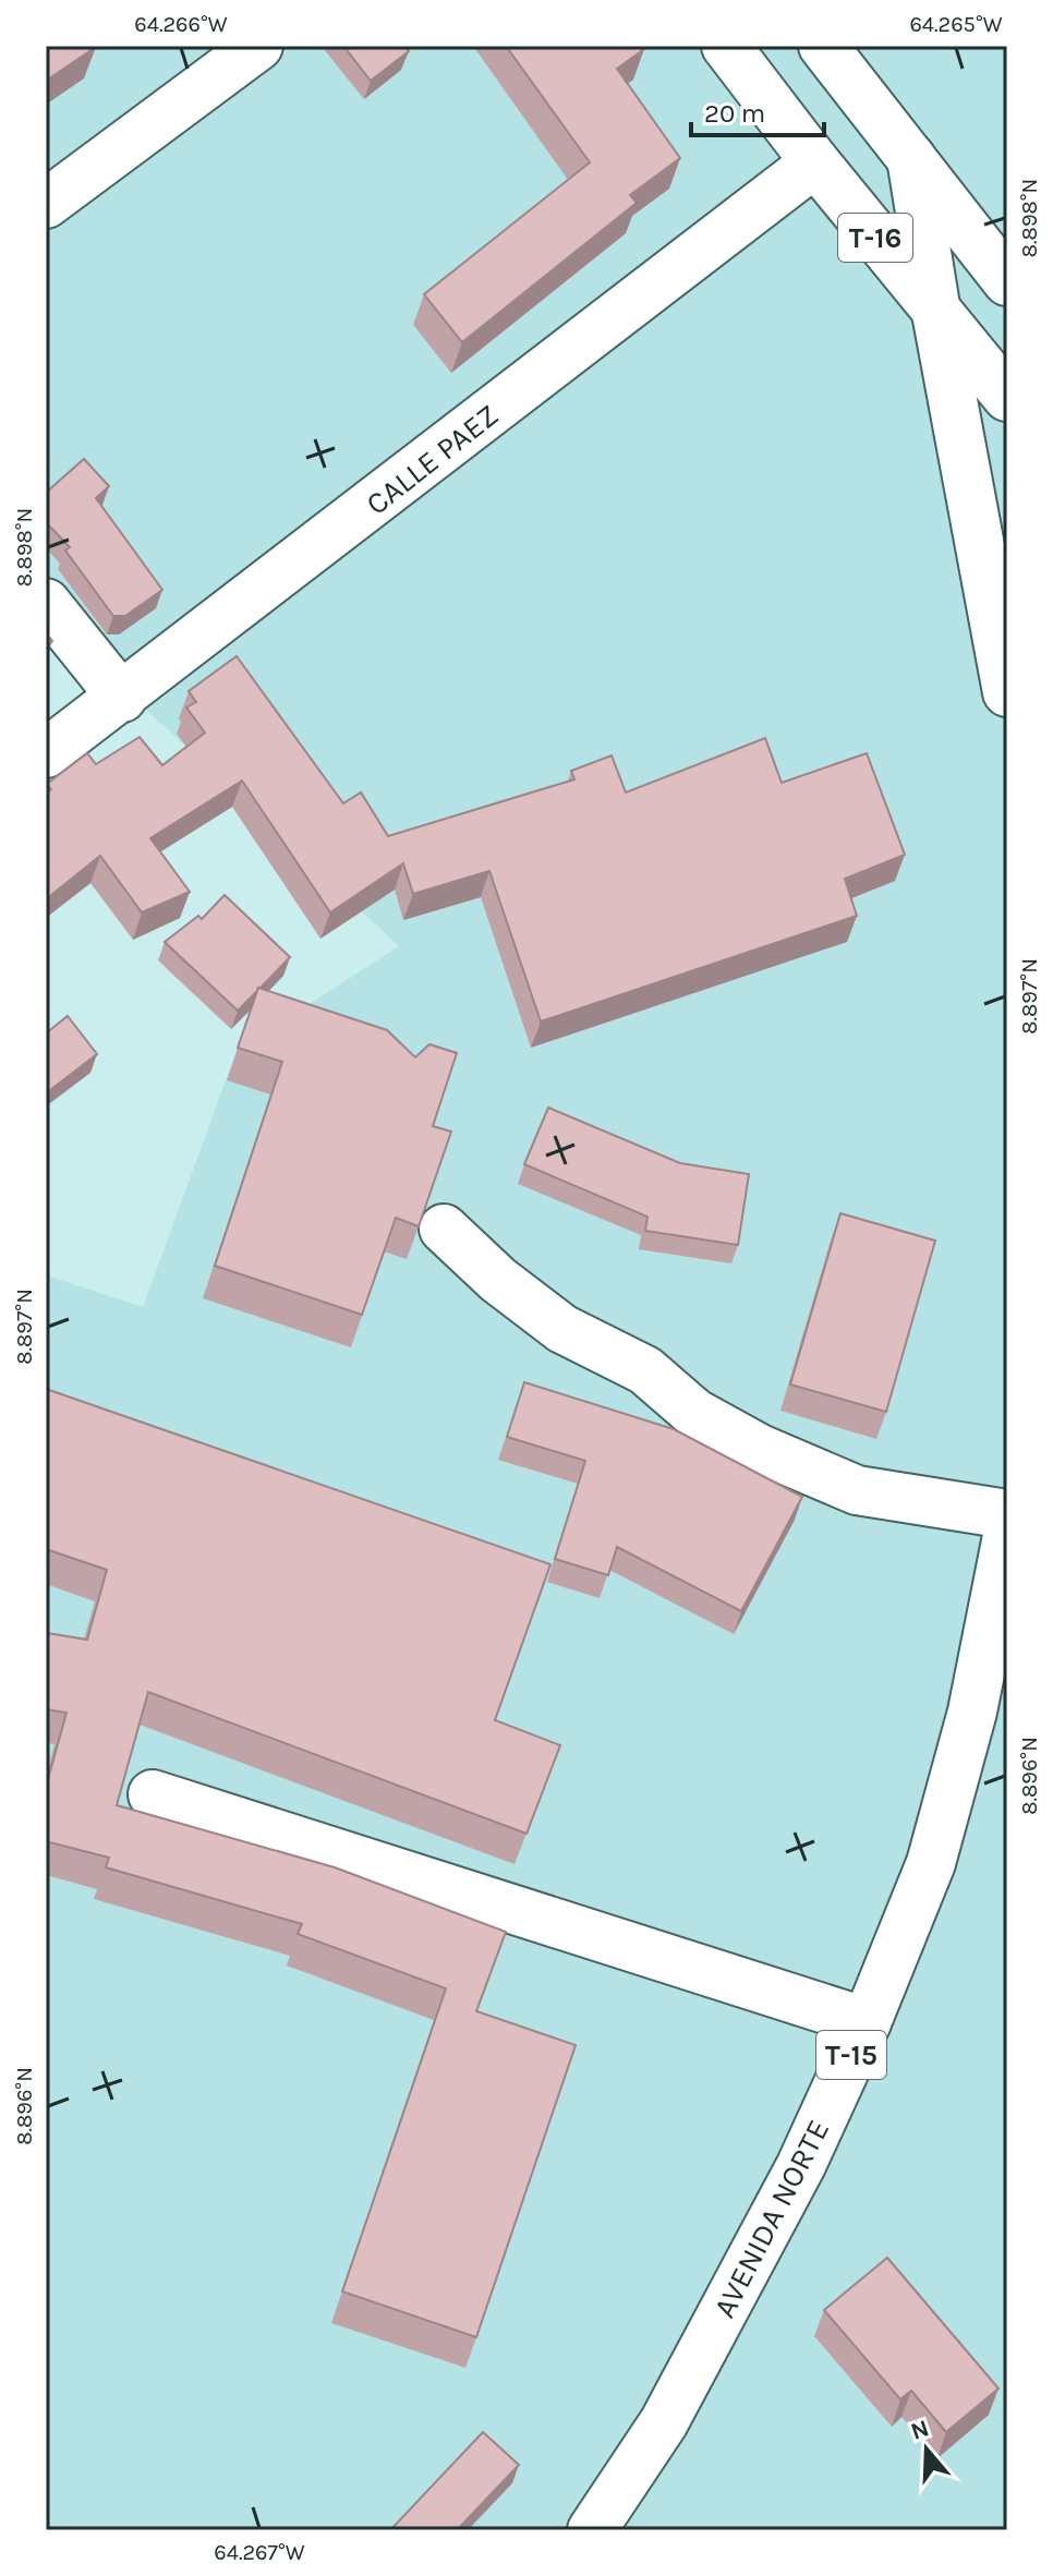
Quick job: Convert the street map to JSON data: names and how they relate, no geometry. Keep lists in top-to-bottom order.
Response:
{
  "streets": {
    "main road": [
      "T-16",
      "CALLE PAEZ",
      "T-15",
      "AVENIDA NORTE"
    ]
  },
  "crossings": [
    ["T-16", "CALLE PAEZ"]
  ],
  "scale_bar": "20 m",
  "north": "top",
  "coordinates": [
    "64.266°W",
    "64.265°W",
    "8.898°N",
    "8.897°N",
    "8.896°N",
    "64.267°W"
  ]
}
